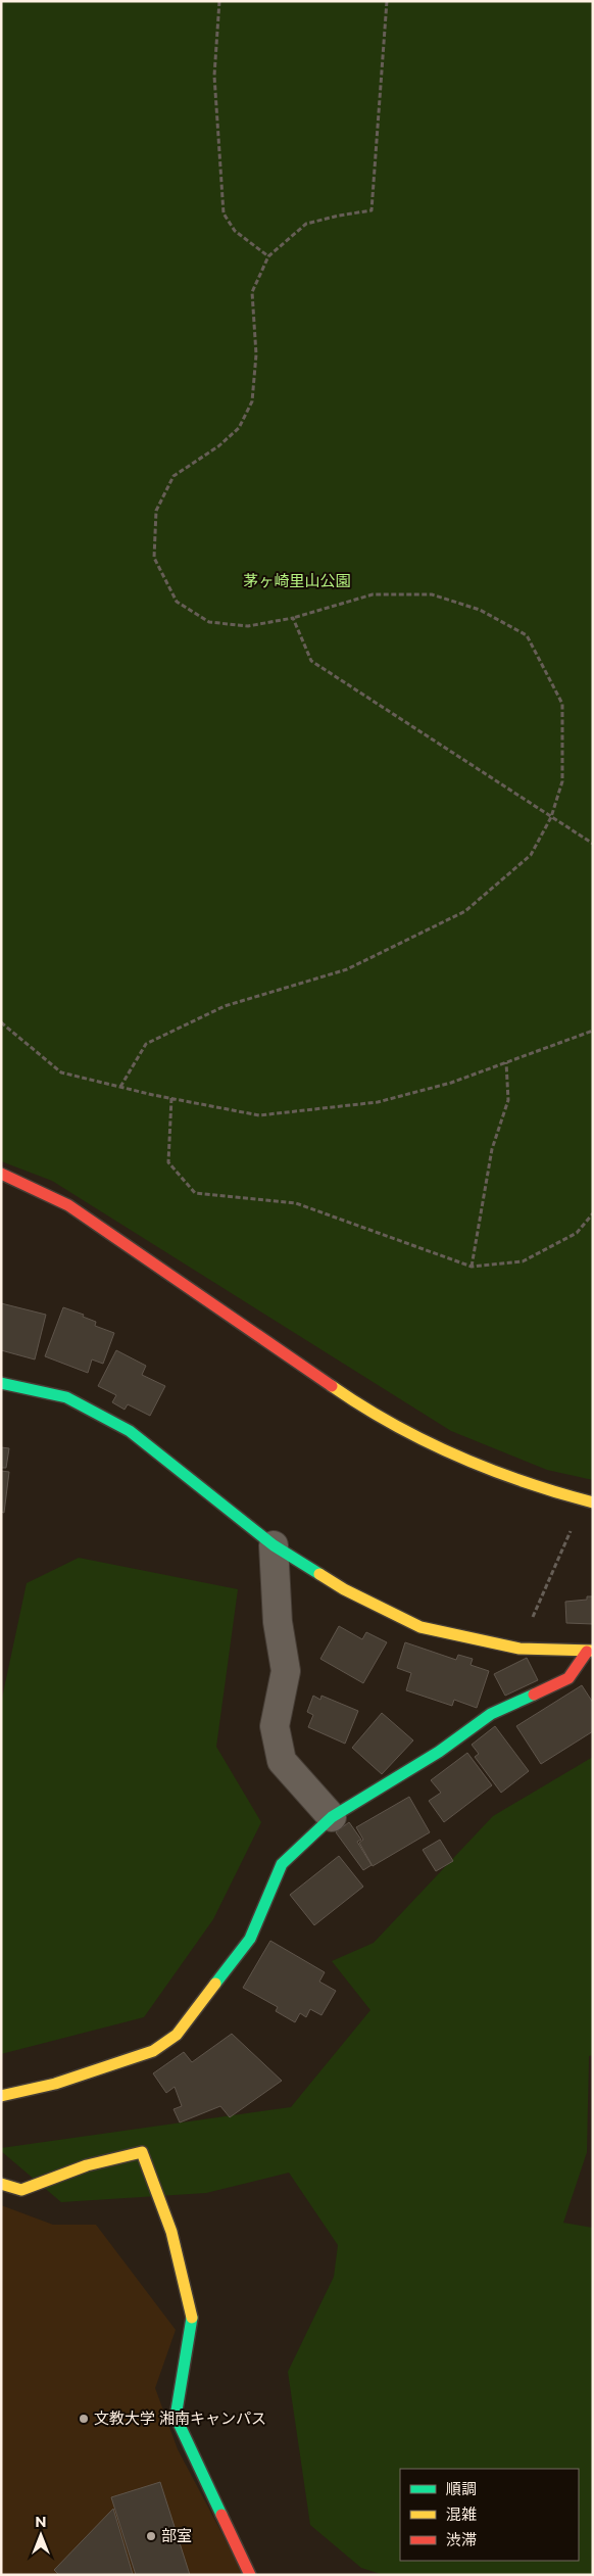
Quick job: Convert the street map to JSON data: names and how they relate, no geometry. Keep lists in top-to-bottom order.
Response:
{
  "parks": ["茅ヶ崎里山公園"],
  "places": ["文教大学 湘南キャンパス", "部室"],
  "legend": ["順調", "混雑", "渋滞"],
  "north": "top"
}
